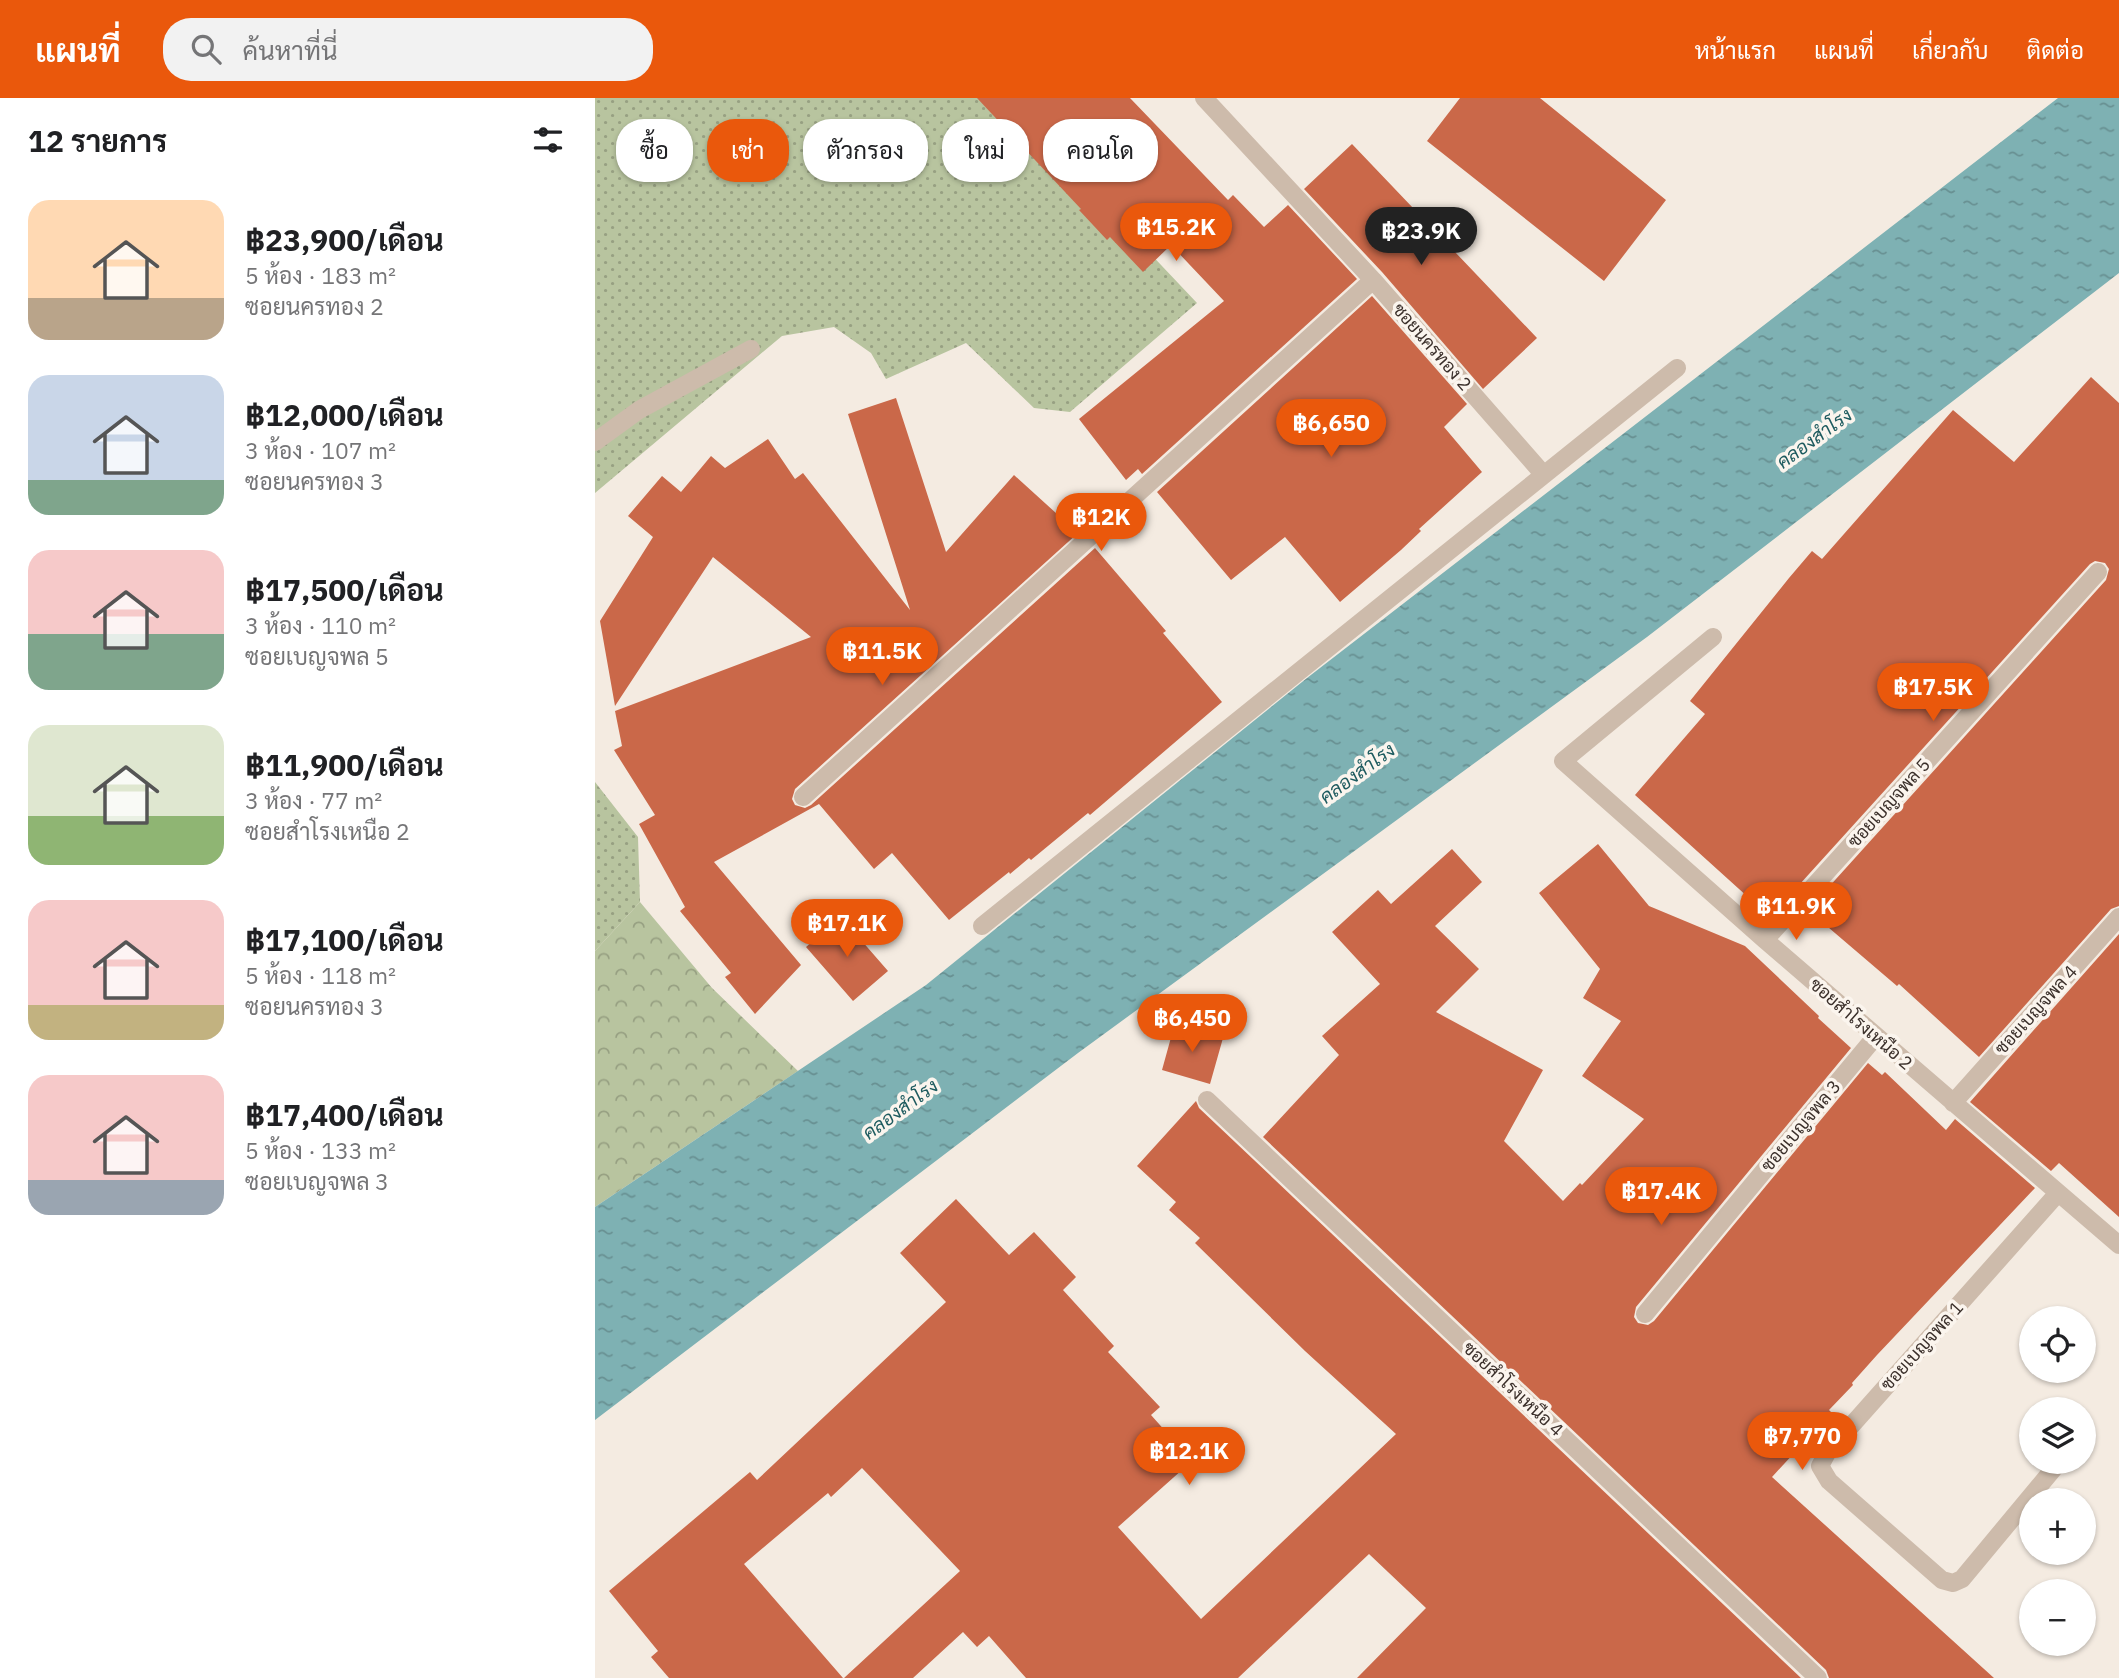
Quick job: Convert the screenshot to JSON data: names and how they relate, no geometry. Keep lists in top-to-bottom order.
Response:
{
  "streets": {
    "street": [
      "ซอยนครทอง 2",
      "ซอยเบญจพล 5",
      "ซอยเบญจพล 4",
      "ซอยสำโรงเหนือ 2",
      "ซอยเบญจพล 3",
      "ซอยเบญจพล 1",
      "ซอยสำโรงเหนือ 4"
    ]
  },
  "crossings": [
    ["ซอยเบญจพล 5", "ซอยสำโรงเหนือ 2"],
    ["ซอยเบญจพล 4", "ซอยสำโรงเหนือ 2"],
    ["ซอยสำโรงเหนือ 2", "ซอยเบญจพล 3"],
    ["ซอยสำโรงเหนือ 2", "ซอยเบญจพล 1"]
  ],
  "water": ["คลองสำโรง"],
  "page": {
    "header": "แผนที่",
    "search": "ค้นหาที่นี่",
    "nav": [
      "หน้าแรก",
      "แผนที่",
      "เกี่ยวกับ",
      "ติดต่อ"
    ],
    "heading": "12 รายการ",
    "chip": [
      "ซื้อ",
      "เช่า",
      "ตัวกรอง",
      "ใหม่",
      "คอนโด"
    ],
    "list": [
      {
        "name": "฿23,900/เดือน",
        "note": "5 ห้อง · 183 m² · ซอยนครทอง 2"
      },
      {
        "name": "฿12,000/เดือน",
        "note": "3 ห้อง · 107 m² · ซอยนครทอง 3"
      },
      {
        "name": "฿17,500/เดือน",
        "note": "3 ห้อง · 110 m² · ซอยเบญจพล 5"
      },
      {
        "name": "฿11,900/เดือน",
        "note": "3 ห้อง · 77 m² · ซอยสำโรงเหนือ 2"
      },
      {
        "name": "฿17,100/เดือน",
        "note": "5 ห้อง · 118 m² · ซอยนครทอง 3"
      },
      {
        "name": "฿17,400/เดือน",
        "note": "5 ห้อง · 133 m² · ซอยเบญจพล 3"
      }
    ],
    "price": [
      "฿15.2K",
      "฿23.9K",
      "฿6,650",
      "฿12K",
      "฿11.5K",
      "฿17.5K",
      "฿11.9K",
      "฿17.1K",
      "฿6,450",
      "฿17.4K",
      "฿7,770",
      "฿12.1K"
    ],
    "map_buttons": ["+", "−"]
  }
}
